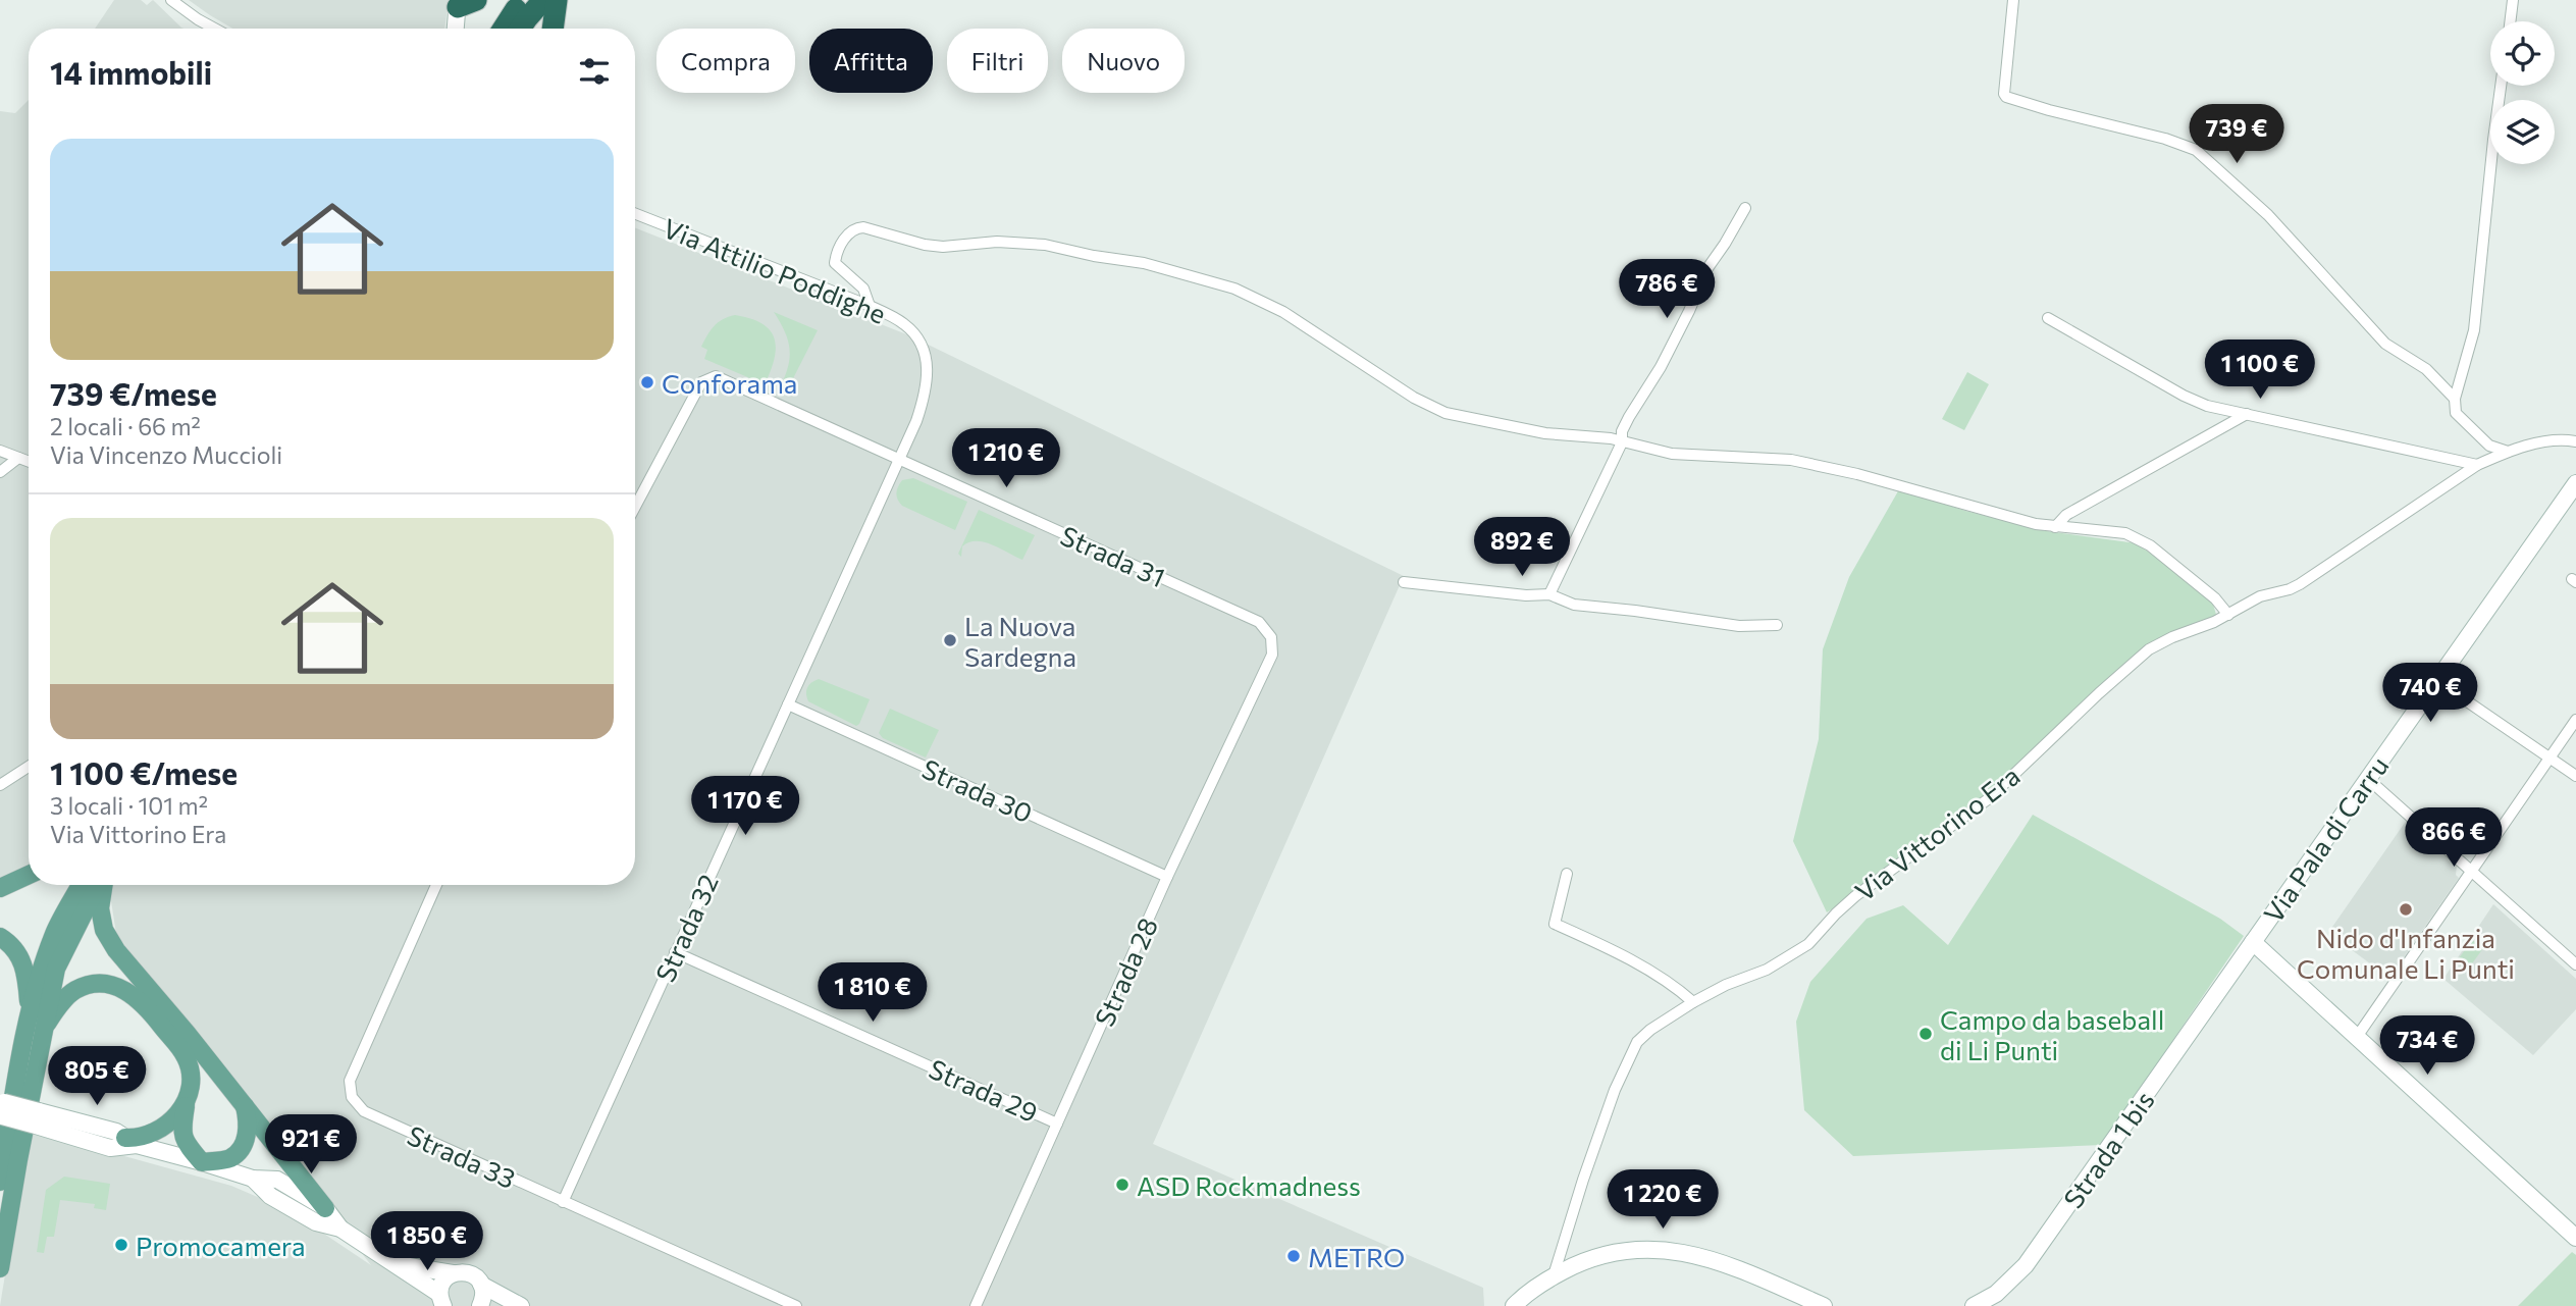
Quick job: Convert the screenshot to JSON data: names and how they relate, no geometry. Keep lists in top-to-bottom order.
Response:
{
  "streets": {
    "street": [
      "Via Attilio Poddighe",
      "Strada 31",
      "Strada 30",
      "Via Vittorino Era",
      "Via Pala di Carru",
      "Strada 32",
      "Strada 28",
      "Strada 29",
      "Strada 1 bis",
      "Strada 33"
    ]
  },
  "crossings": [
    ["Via Attilio Poddighe", "Strada 31"],
    ["Via Attilio Poddighe", "Strada 32"],
    ["Strada 31", "Strada 32"],
    ["Strada 31", "Strada 28"],
    ["Strada 30", "Strada 32"],
    ["Strada 30", "Strada 28"],
    ["Via Pala di Carru", "Strada 1 bis"],
    ["Strada 32", "Strada 29"],
    ["Strada 32", "Strada 33"],
    ["Strada 28", "Strada 29"]
  ],
  "places": [
    "Conforama",
    "La Nuova Sardegna",
    "Nido d'Infanzia Comunale Li Punti",
    "Campo da baseball di Li Punti",
    "ASD Rockmadness",
    "Promocamera",
    "METRO"
  ],
  "page": {
    "chip": [
      "Compra",
      "Affitta",
      "Filtri",
      "Nuovo"
    ],
    "heading": "14 immobili",
    "price": [
      "739 €",
      "786 €",
      "1 100 €",
      "1 210 €",
      "892 €",
      "740 €",
      "1 170 €",
      "866 €",
      "1 810 €",
      "734 €",
      "805 €",
      "921 €",
      "1 220 €",
      "1 850 €"
    ],
    "list": [
      {
        "name": "739 €/mese",
        "note": "2 locali · 66 m² · Via Vincenzo Muccioli"
      },
      {
        "name": "1 100 €/mese",
        "note": "3 locali · 101 m² · Via Vittorino Era"
      }
    ]
  }
}
